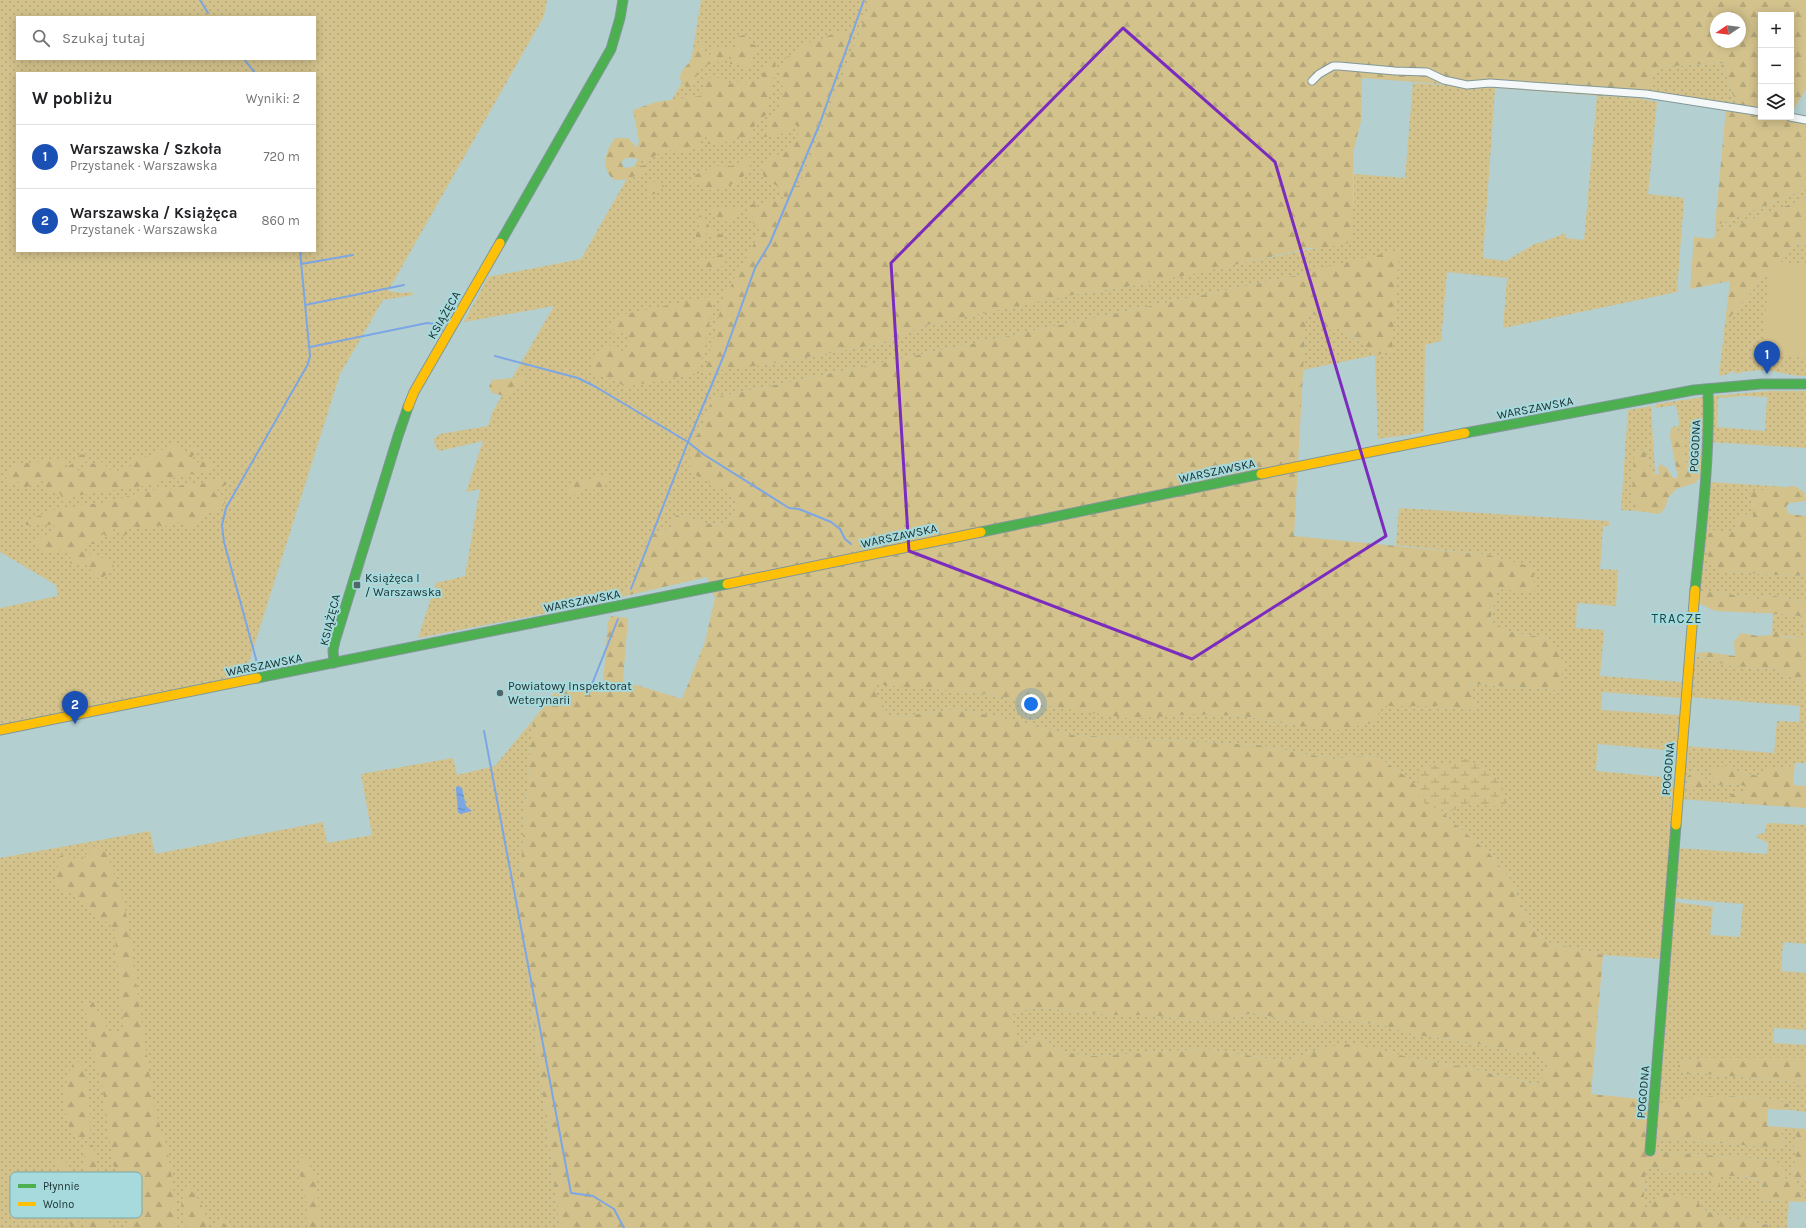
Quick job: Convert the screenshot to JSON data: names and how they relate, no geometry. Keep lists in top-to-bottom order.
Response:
{
  "streets": {
    "street": ["KSIĄŻĘCA", "WARSZAWSKA", "POGODNA"]
  },
  "crossings": [
    ["KSIĄŻĘCA", "WARSZAWSKA"],
    ["WARSZAWSKA", "POGODNA"]
  ],
  "districts": ["TRACZE"],
  "places": {
    "transit": ["Książęca I / Warszawska"],
    "other": ["Powiatowy Inspektorat Weterynarii"]
  },
  "legend": ["Płynnie", "Wolno"],
  "north": "left",
  "page": {
    "map_buttons": ["+", "−"],
    "search": "Szukaj tutaj",
    "heading": ["W pobliżu", "Wyniki: 2"],
    "list": [
      {
        "mark": "1",
        "name": "Warszawska / Szkoła",
        "note": "Przystanek · Warszawska",
        "value": "720 m"
      },
      {
        "mark": "2",
        "name": "Warszawska / Książęca",
        "note": "Przystanek · Warszawska",
        "value": "860 m"
      }
    ],
    "pins": ["1", "2"]
  }
}
